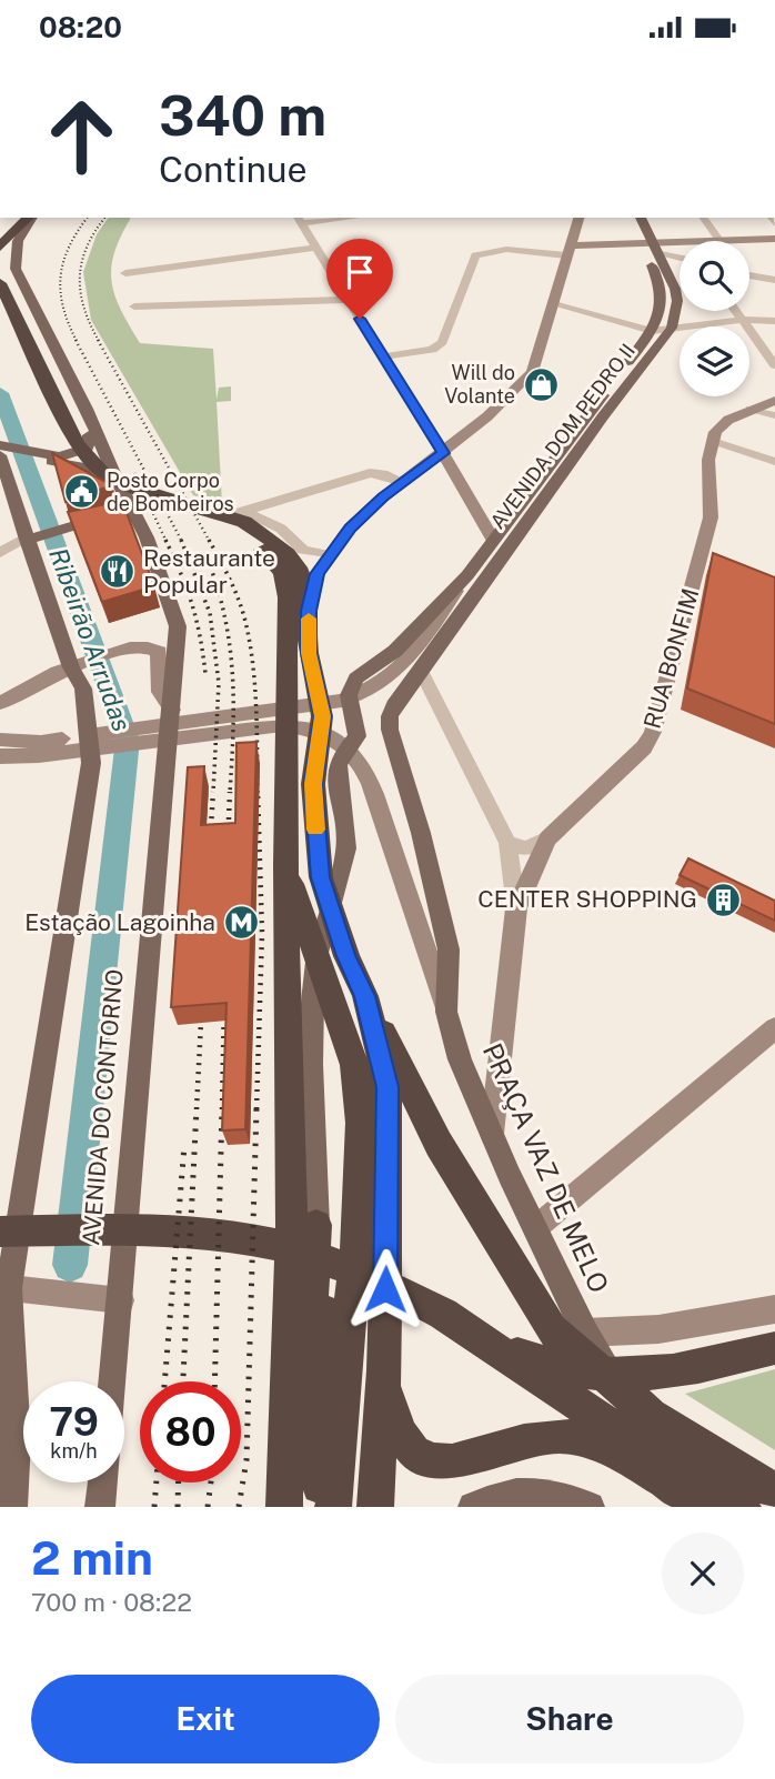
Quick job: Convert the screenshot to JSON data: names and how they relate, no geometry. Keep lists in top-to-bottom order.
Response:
{
  "streets": {
    "highway": ["AVENIDA DO CONTORNO"],
    "main road": ["AVENIDA DOM PEDRO II", "PRAÇA VAZ DE MELO"],
    "street": ["RUA BONFIM"]
  },
  "crossings": [
    ["AVENIDA DOM PEDRO II", "PRAÇA VAZ DE MELO"],
    ["RUA BONFIM", "PRAÇA VAZ DE MELO"]
  ],
  "water": ["Ribeirão Arrudas"],
  "places": {
    "shop": ["Will do Volante"],
    "public building": ["Posto Corpo de Bombeiros"],
    "restaurant": ["Restaurante Popular"],
    "building": ["CENTER SHOPPING"],
    "metro station": ["Estação Lagoinha"]
  },
  "page": {
    "status": "08:20",
    "turn": ["340 m", "Continue"],
    "speed": "79 km/h",
    "limit": "80",
    "heading": ["2 min", "700 m · 08:22"],
    "buttons": ["Exit", "Share"]
  }
}
